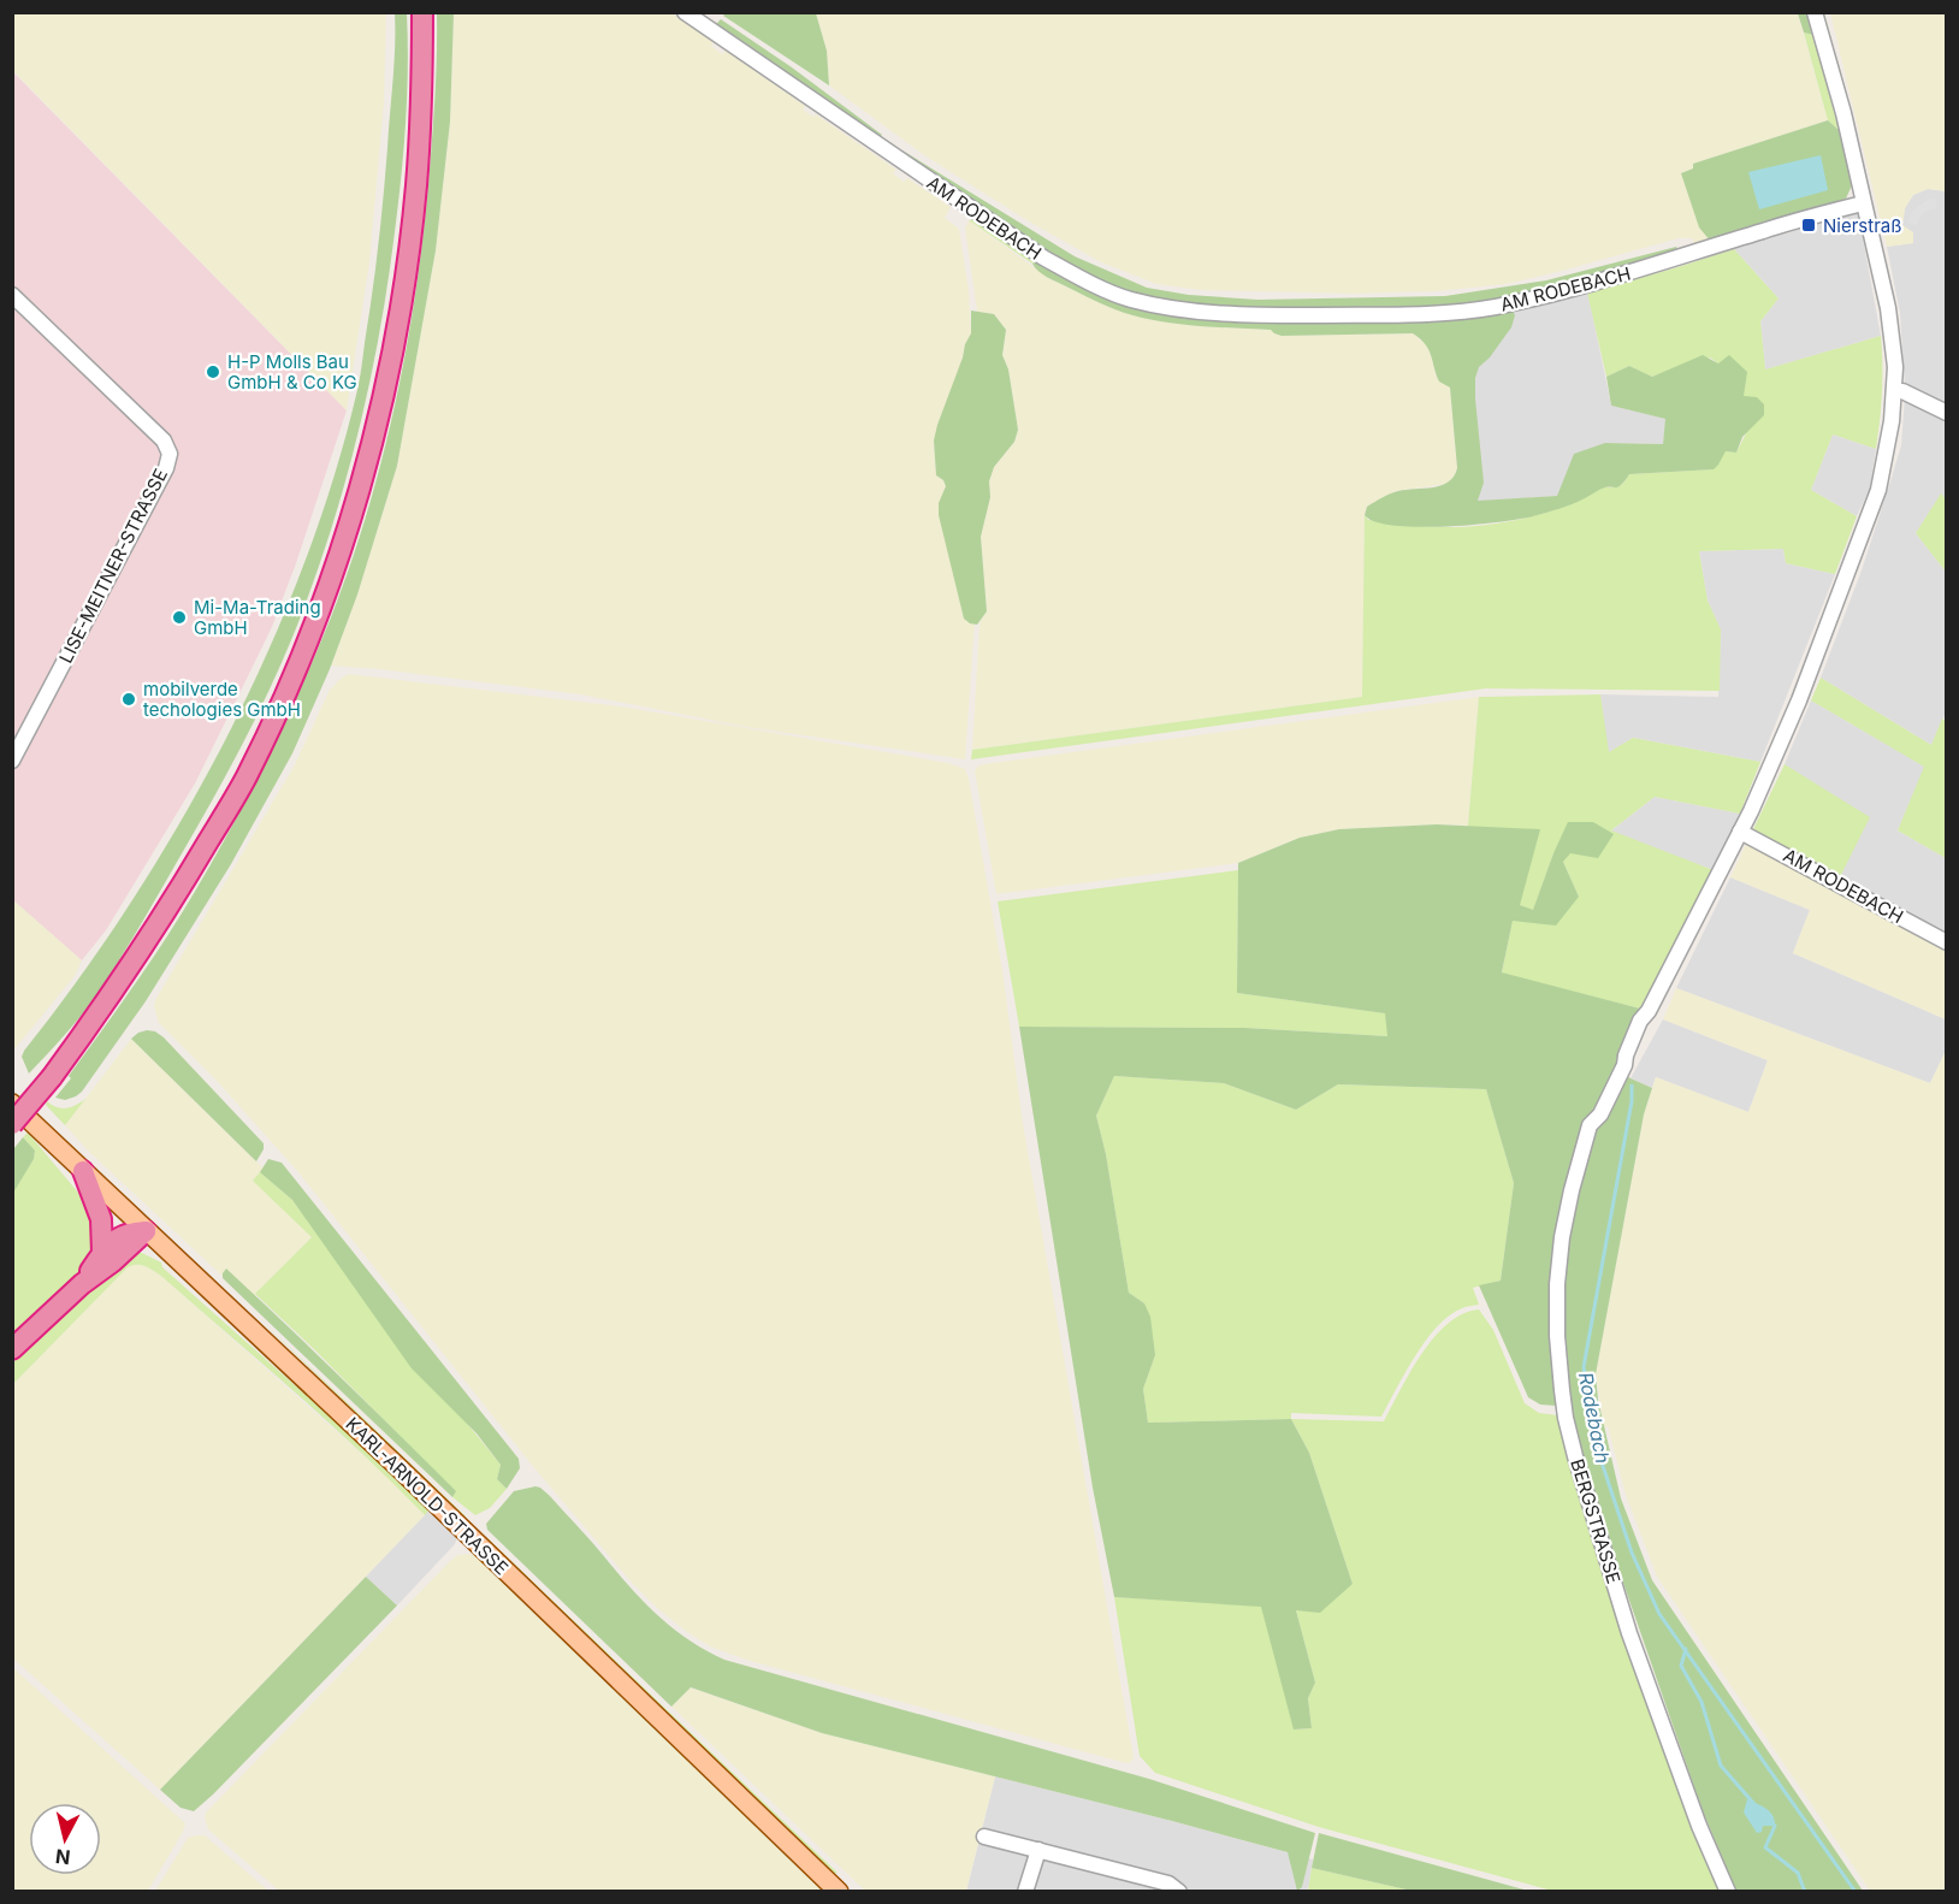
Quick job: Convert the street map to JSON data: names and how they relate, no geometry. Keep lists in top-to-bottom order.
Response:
{
  "streets": {
    "main road": ["KARL-ARNOLD-STRASSE"],
    "street": ["AM RODEBACH", "LISE-MEITNER-STRASSE", "BERGSTRASSE"]
  },
  "crossings": [
    ["AM RODEBACH", "BERGSTRASSE"]
  ],
  "water": ["Rodebach"],
  "places": {
    "transit": ["Nierstraß"],
    "other": ["H-P Molls Bau GmbH & Co KG", "Mi-Ma-Trading GmbH", "mobilverde techologies GmbH"]
  },
  "north": "bottom"
}
